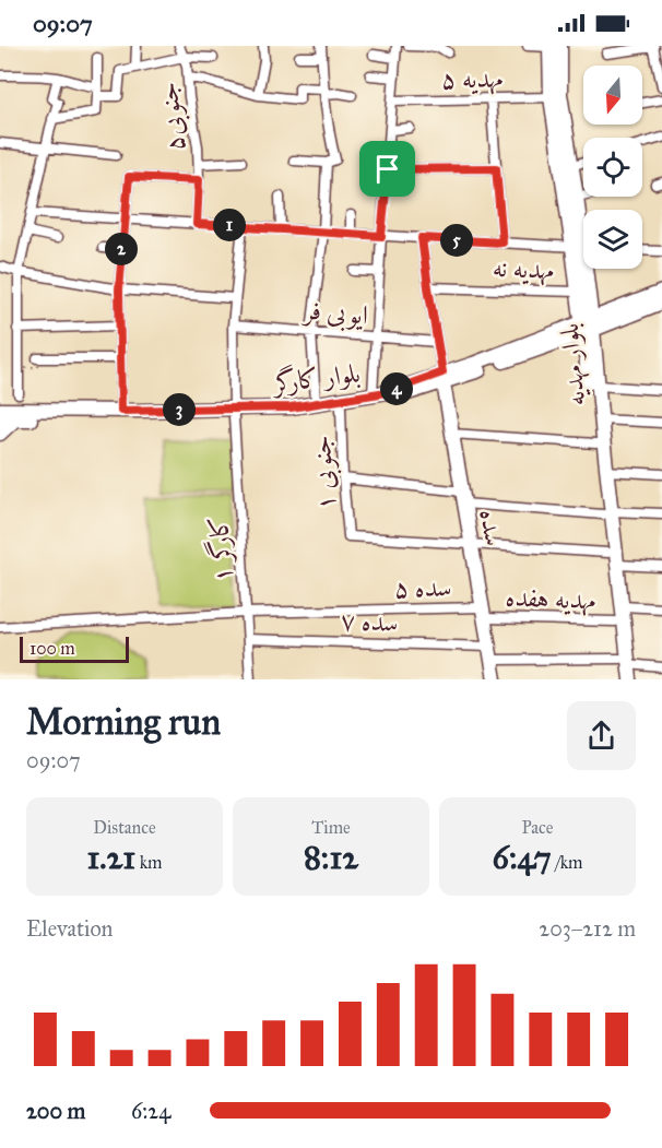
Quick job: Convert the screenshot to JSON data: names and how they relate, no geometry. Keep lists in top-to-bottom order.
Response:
{
  "streets": {
    "main road": ["بلوار مهدیه", "بلوار کارگر", "سده"],
    "street": [
      "مهدیه ۵",
      "جنوبی۵",
      "مهدیه نه",
      "ایوبی فر",
      "۱ جنوبی",
      "کارگر ۱",
      "سده ۵",
      "مهدیه هفده",
      "سده ۷"
    ]
  },
  "crossings": [
    ["مهدیه ۵", "بلوار مهدیه"],
    ["مهدیه نه", "بلوار مهدیه"],
    ["ایوبی فر", "کارگر ۱"],
    ["بلوار مهدیه", "بلوار کارگر"],
    ["بلوار مهدیه", "مهدیه هفده"],
    ["بلوار مهدیه", "سده ۷"],
    ["بلوار کارگر", "۱ جنوبی"],
    ["بلوار کارگر", "سده"],
    ["بلوار کارگر", "کارگر ۱"],
    ["۱ جنوبی", "سده"],
    ["سده", "سده ۵"],
    ["سده", "مهدیه هفده"],
    ["سده", "سده ۷"],
    ["کارگر ۱", "سده ۵"],
    ["کارگر ۱", "سده ۷"],
    ["سده ۵", "مهدیه هفده"]
  ],
  "scale_bar": "100 m",
  "north": "bottom",
  "page": {
    "status": "09:07",
    "pins": [
      "1",
      "5",
      "2",
      "4",
      "3"
    ],
    "scale": "100 m",
    "heading": ["Morning run", "09:07"],
    "stats": [
      ["Distance", "1.21 km"],
      ["Time", "8:12"],
      ["Pace", "6:47 /km"]
    ],
    "chart": ["Elevation", "203–212 m"],
    "list": [
      {
        "name": "200 m",
        "note": "6:24"
      }
    ]
  }
}
